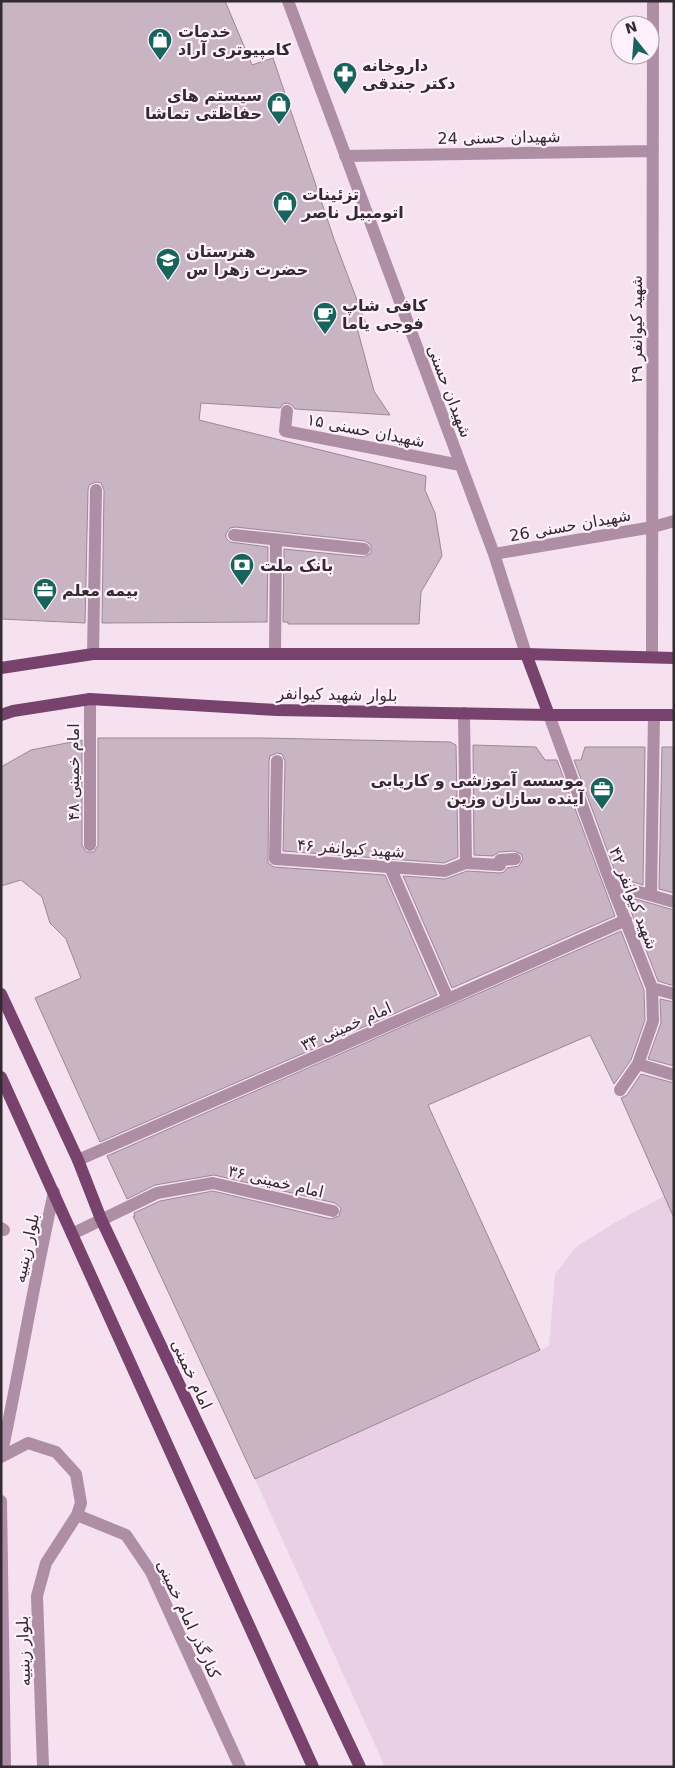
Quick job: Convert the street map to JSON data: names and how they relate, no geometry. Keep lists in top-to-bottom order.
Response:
{
  "streets": {
    "main road": ["بلوار شهید کیوانفر", "امام خمینی"],
    "street": [
      "شهیدان حسنی 24",
      "شهید کیوانفر ۲۹",
      "شهیدان حسنی",
      "شهیدان حسنی ۱۵",
      "شهیدان حسنی 26",
      "امام خمینی ۴۸",
      "شهید کیوانفر ۴۶",
      "شهید کیوانفر ۴۲",
      "امام خمینی ۳۴",
      "امام خمینی ۳۶",
      "بلوار زینبیه",
      "کنارگذر امام خمینی"
    ]
  },
  "crossings": [
    ["شهیدان حسنی 24", "شهید کیوانفر ۲۹"],
    ["شهیدان حسنی 24", "شهیدان حسنی"],
    ["شهید کیوانفر ۲۹", "شهیدان حسنی 26"],
    ["شهیدان حسنی", "شهیدان حسنی ۱۵"],
    ["شهیدان حسنی", "شهیدان حسنی 26"],
    ["بلوار شهید کیوانفر", "امام خمینی ۴۸"],
    ["بلوار شهید کیوانفر", "شهید کیوانفر ۴۲"],
    ["شهید کیوانفر ۴۲", "امام خمینی ۳۴"],
    ["امام خمینی ۳۴", "امام خمینی"],
    ["امام خمینی ۳۶", "امام خمینی"],
    ["بلوار زینبیه", "کنارگذر امام خمینی"]
  ],
  "places": {
    "shop": ["خدمات کامپیوتری آراد", "سیستم های حفاظتی تماشا", "تزئینات اتومبیل ناصر"],
    "pharmacy": ["داروخانه دکتر جندقی"],
    "school or university": ["هنرستان حضرت زهرا س"],
    "cafe": ["کافی شاپ فوجی یاما"],
    "bank": ["بانک ملت"],
    "office": ["بیمه معلم", "موسسه آموزشی و کاریابی آینده سازان وزین"]
  },
  "north": "top"
}
